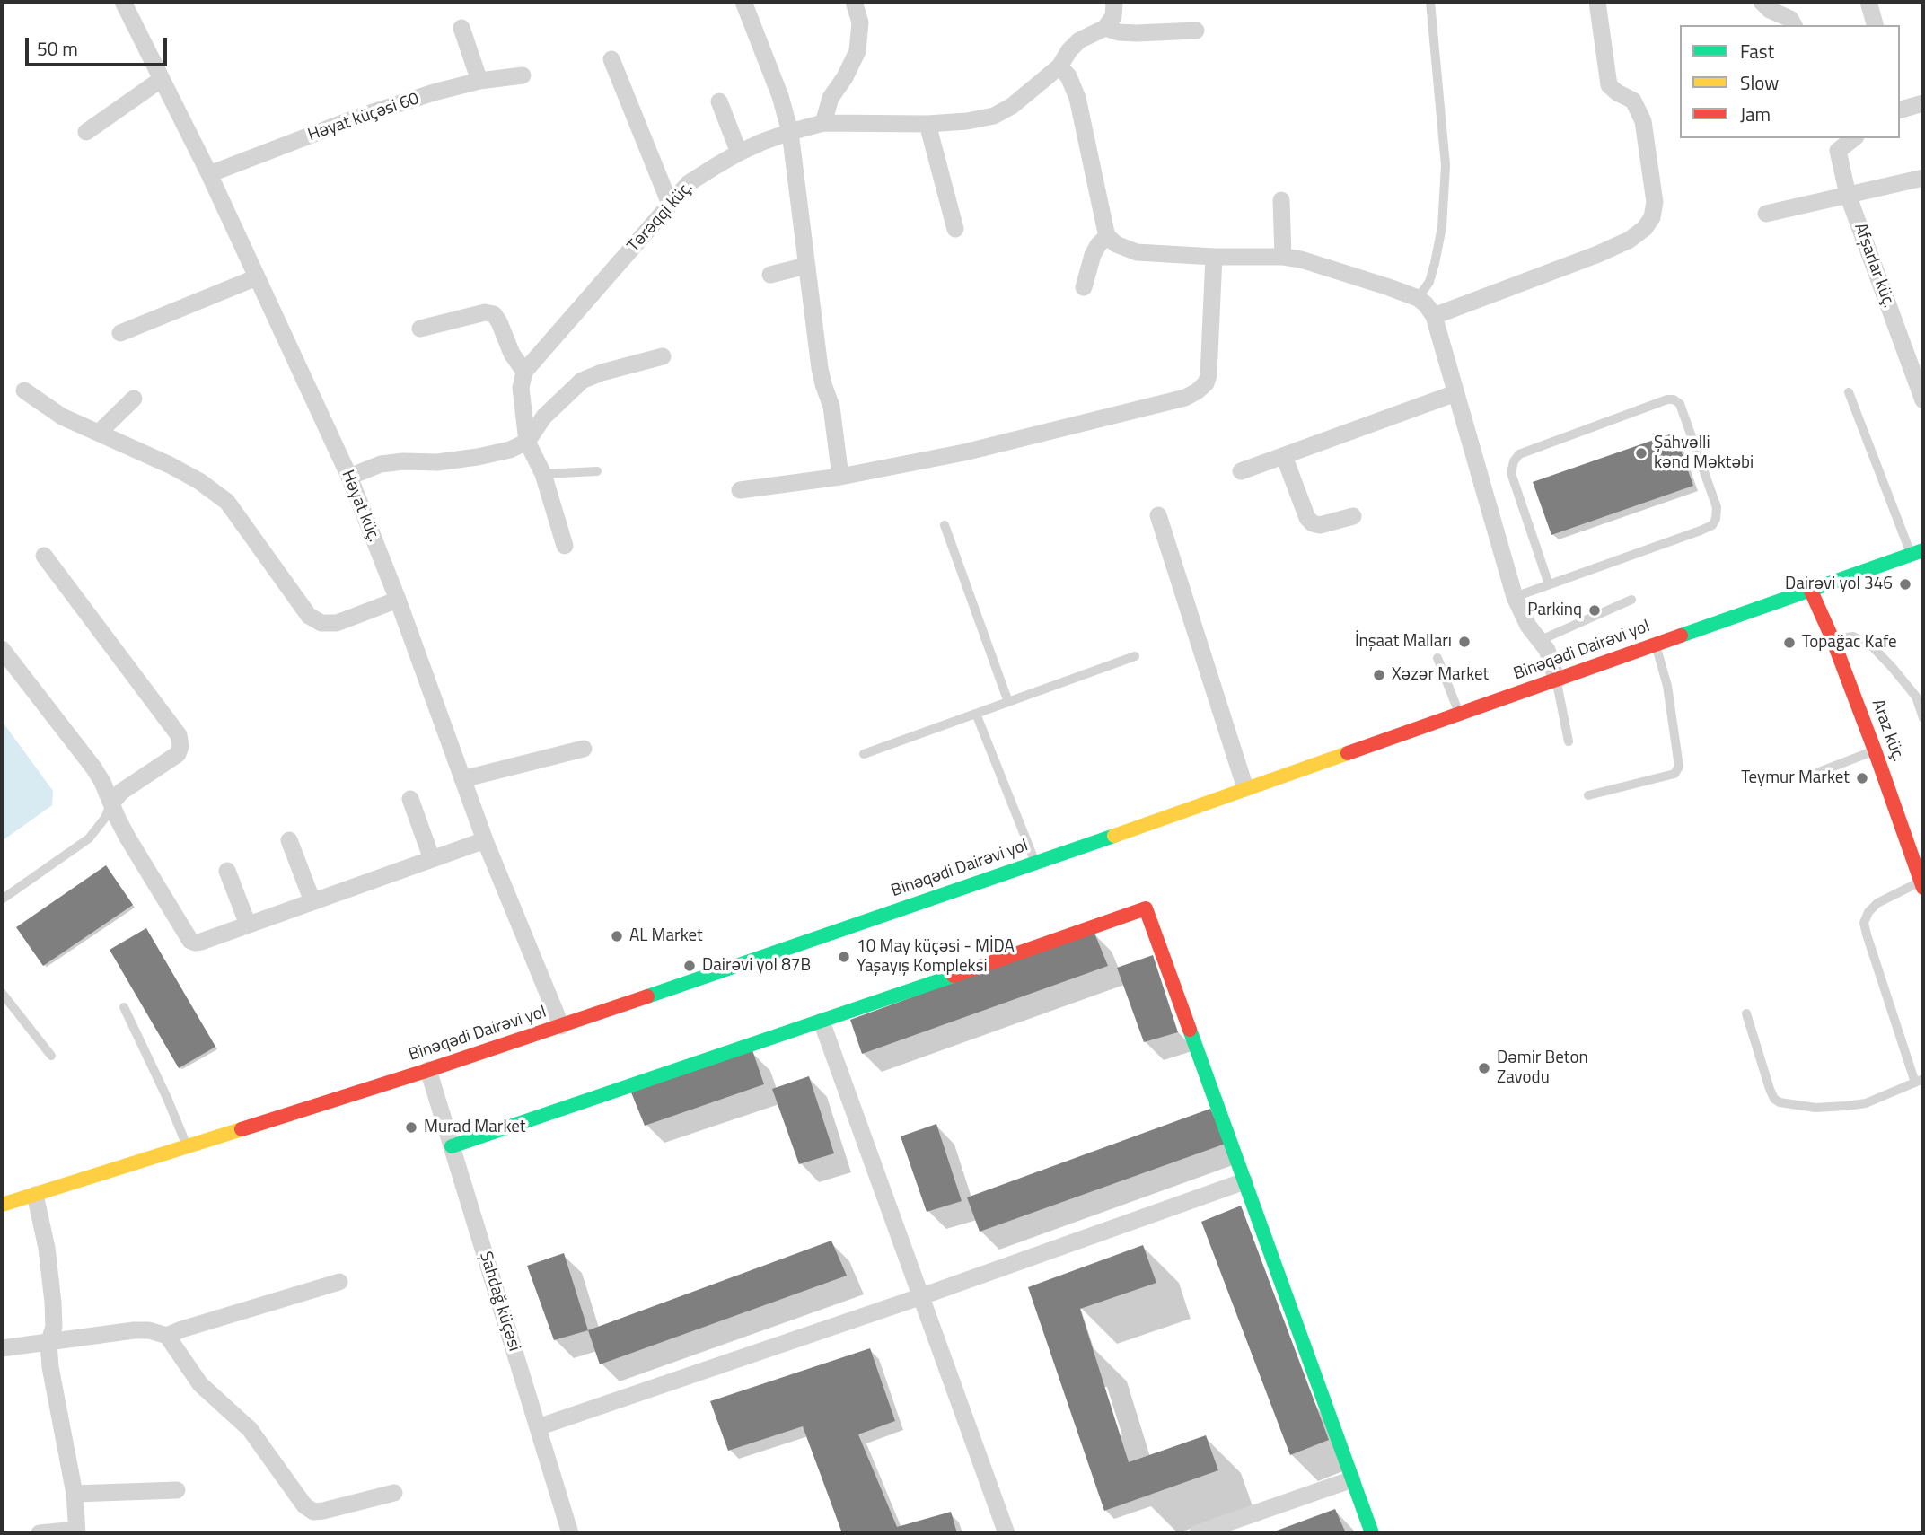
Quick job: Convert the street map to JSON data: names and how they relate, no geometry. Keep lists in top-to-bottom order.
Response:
{
  "streets": {
    "main road": ["Binəqədi Dairəvi yol", "Araz küç."],
    "street": [
      "Həyat küçəsi 60",
      "Tərəqqi küç.",
      "Afşarlar küç.",
      "Həyat küç.",
      "Şahdağ küçəsi"
    ]
  },
  "crossings": [
    ["Həyat küçəsi 60", "Həyat küç."],
    ["Həyat küç.", "Binəqədi Dairəvi yol"],
    ["Binəqədi Dairəvi yol", "Araz küç."],
    ["Binəqədi Dairəvi yol", "Şahdağ küçəsi"]
  ],
  "places": [
    "Şahvəlli kənd Məktəbi",
    "Dairəvi yol 346",
    "Parkinq",
    "İnşaat Malları",
    "Topağac Kafe",
    "Xəzər Market",
    "Teymur Market",
    "AL Market",
    "10 May küçəsi - MİDA Yaşayış Kompleksi",
    "Dairəvi yol 87B",
    "Dəmir Beton Zavodu",
    "Murad Market"
  ],
  "legend": ["Fast", "Slow", "Jam"],
  "scale_bar": "50 m"
}
